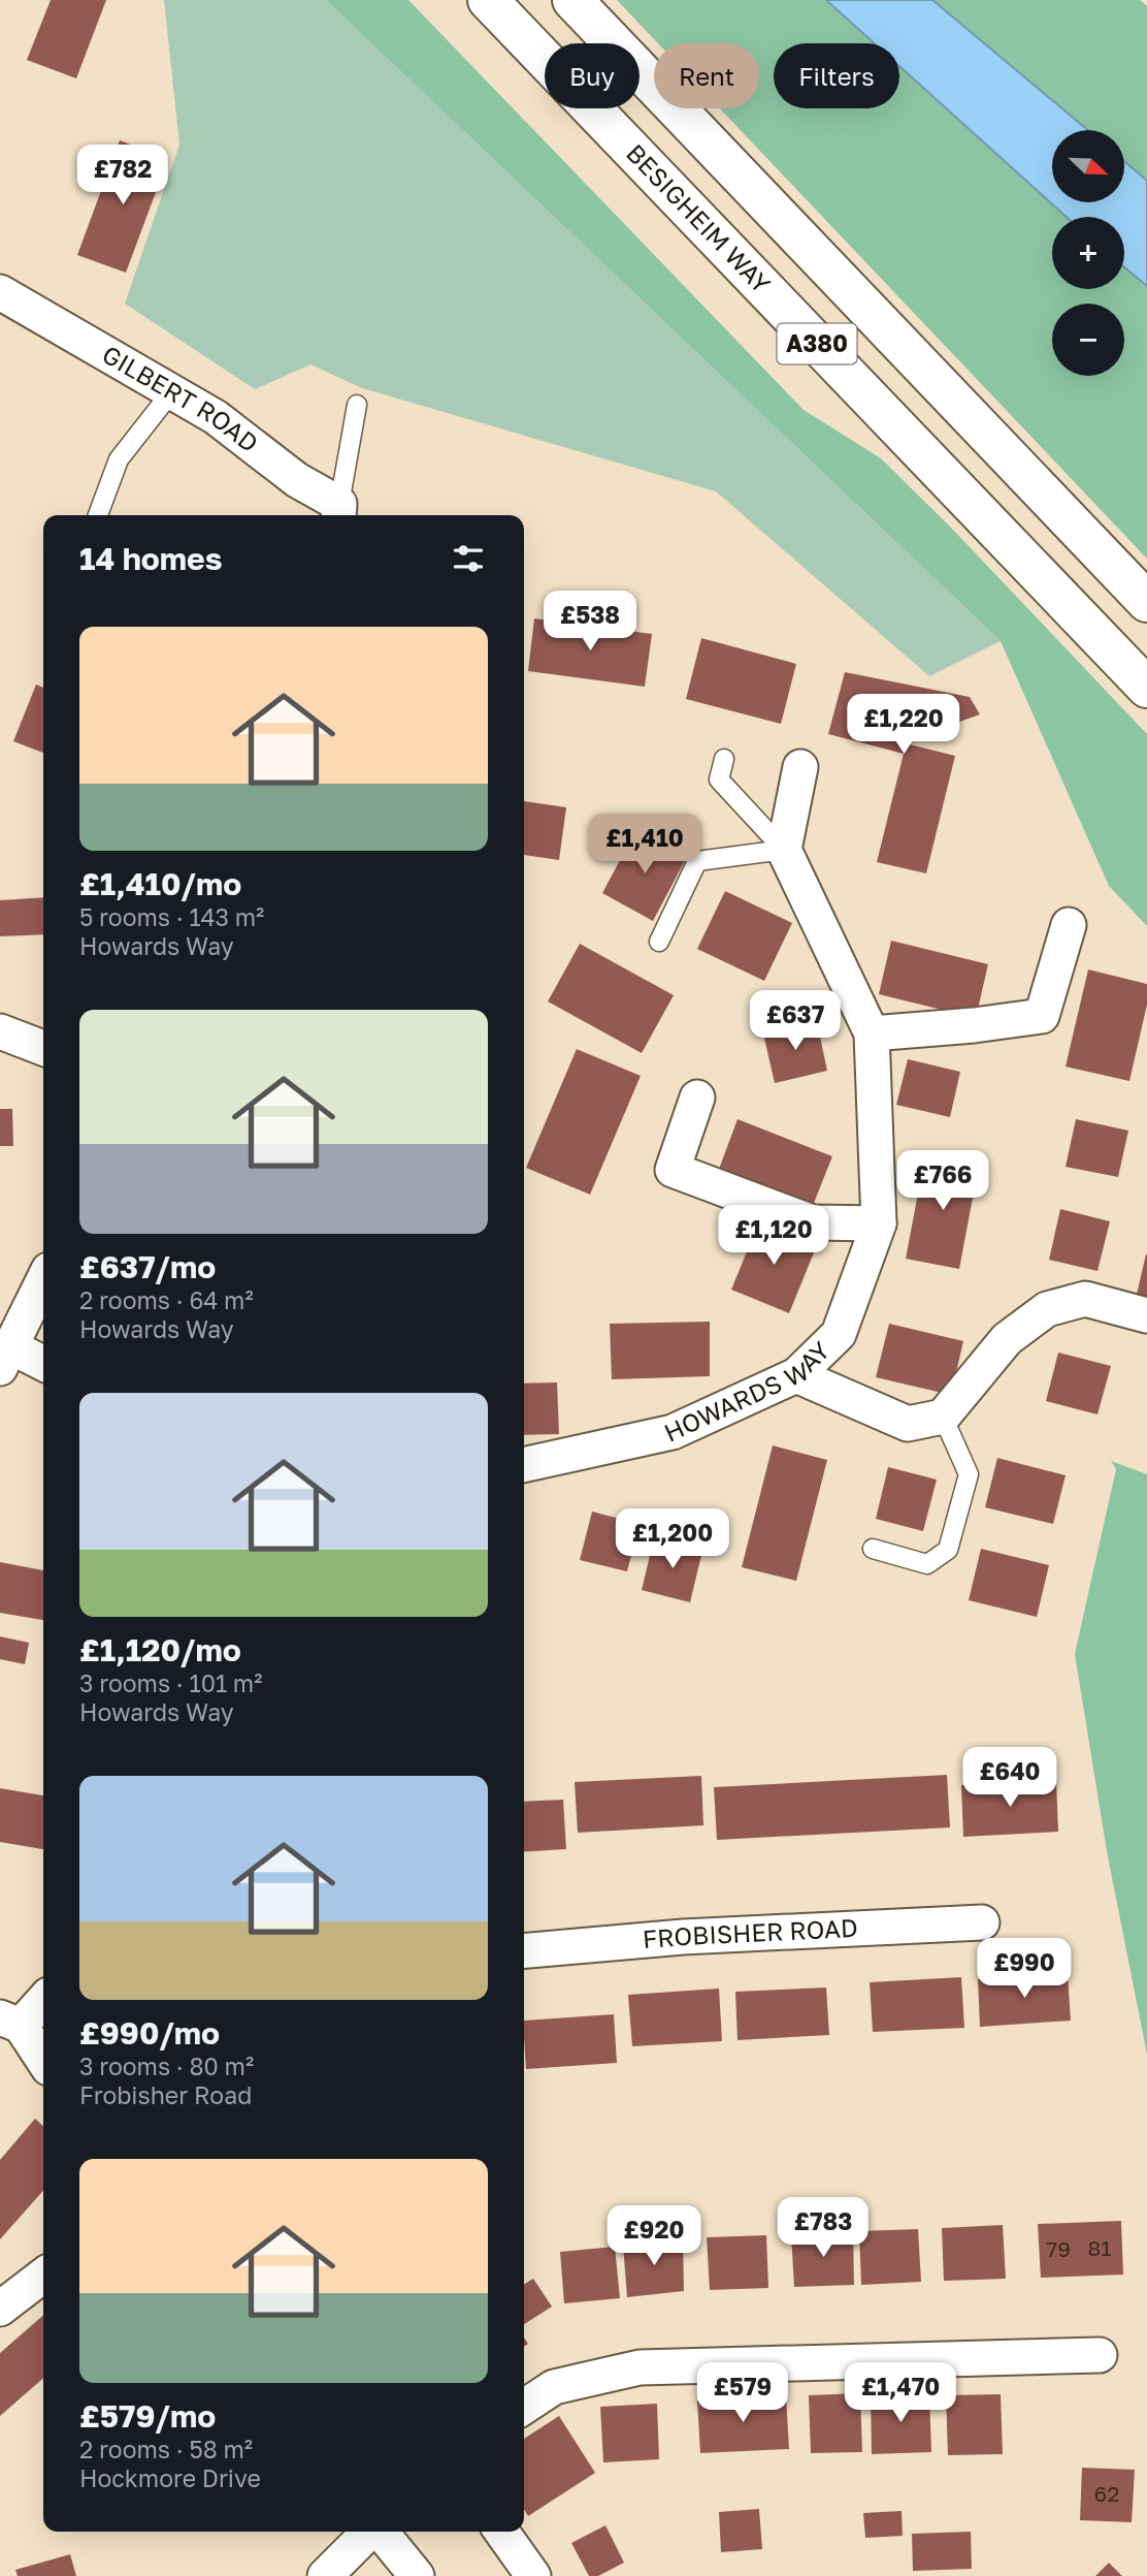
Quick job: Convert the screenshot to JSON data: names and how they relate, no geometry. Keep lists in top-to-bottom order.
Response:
{
  "streets": {
    "highway": ["BESIGHEIM WAY", "A380"],
    "street": ["GILBERT ROAD", "HOWARDS WAY", "FROBISHER ROAD"]
  },
  "house_numbers": ["81", "79", "62"],
  "north": "bottom right",
  "page": {
    "chip": ["Buy", "Rent", "Filters"],
    "map_buttons": ["+", "−"],
    "price": [
      "£782",
      "£538",
      "£1,220",
      "£1,410",
      "£637",
      "£766",
      "£1,120",
      "£1,200",
      "£640",
      "£990",
      "£783",
      "£920",
      "£579",
      "£1,470"
    ],
    "heading": "14 homes",
    "list": [
      {
        "name": "£1,410/mo",
        "note": "5 rooms · 143 m² · Howards Way"
      },
      {
        "name": "£637/mo",
        "note": "2 rooms · 64 m² · Howards Way"
      },
      {
        "name": "£1,120/mo",
        "note": "3 rooms · 101 m² · Howards Way"
      },
      {
        "name": "£990/mo",
        "note": "3 rooms · 80 m² · Frobisher Road"
      },
      {
        "name": "£579/mo",
        "note": "2 rooms · 58 m² · Hockmore Drive"
      }
    ]
  }
}
